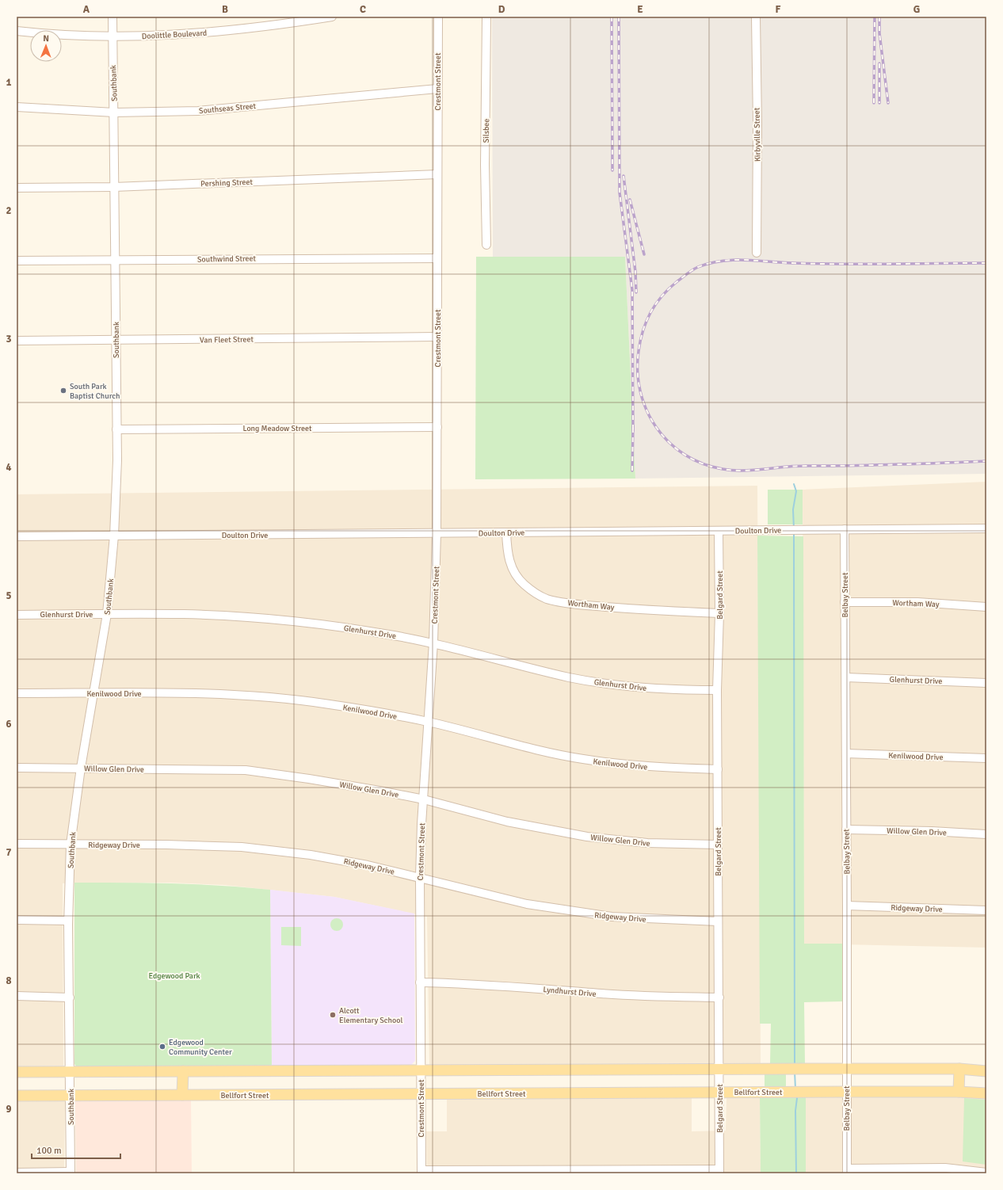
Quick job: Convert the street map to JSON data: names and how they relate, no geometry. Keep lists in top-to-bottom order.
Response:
{
  "streets": {
    "main road": ["Bellfort Street"],
    "street": [
      "Doolittle Boulevard",
      "Crestmont Street",
      "Southbank",
      "Southseas Street",
      "Silsbee",
      "Kirbyville Street",
      "Pershing Street",
      "Southwind Street",
      "Van Fleet Street",
      "Long Meadow Street",
      "Doulton Drive",
      "Belgard Street",
      "Belbay Street",
      "Wortham Way",
      "Glenhurst Drive",
      "Kenilwood Drive",
      "Willow Glen Drive",
      "Ridgeway Drive",
      "Lyndhurst Drive"
    ]
  },
  "crossings": [
    ["Doolittle Boulevard", "Southbank"],
    ["Crestmont Street", "Southseas Street"],
    ["Crestmont Street", "Pershing Street"],
    ["Crestmont Street", "Southwind Street"],
    ["Crestmont Street", "Van Fleet Street"],
    ["Crestmont Street", "Long Meadow Street"],
    ["Crestmont Street", "Doulton Drive"],
    ["Crestmont Street", "Glenhurst Drive"],
    ["Crestmont Street", "Kenilwood Drive"],
    ["Crestmont Street", "Willow Glen Drive"],
    ["Crestmont Street", "Ridgeway Drive"],
    ["Crestmont Street", "Lyndhurst Drive"],
    ["Crestmont Street", "Bellfort Street"],
    ["Southbank", "Southseas Street"],
    ["Southbank", "Pershing Street"],
    ["Southbank", "Southwind Street"],
    ["Southbank", "Van Fleet Street"],
    ["Southbank", "Long Meadow Street"],
    ["Southbank", "Doulton Drive"],
    ["Southbank", "Glenhurst Drive"],
    ["Southbank", "Kenilwood Drive"],
    ["Southbank", "Willow Glen Drive"],
    ["Southbank", "Ridgeway Drive"],
    ["Southbank", "Bellfort Street"],
    ["Doulton Drive", "Belgard Street"],
    ["Doulton Drive", "Belbay Street"],
    ["Doulton Drive", "Wortham Way"],
    ["Belgard Street", "Wortham Way"],
    ["Belgard Street", "Glenhurst Drive"],
    ["Belgard Street", "Kenilwood Drive"],
    ["Belgard Street", "Willow Glen Drive"],
    ["Belgard Street", "Ridgeway Drive"],
    ["Belgard Street", "Lyndhurst Drive"],
    ["Belgard Street", "Bellfort Street"],
    ["Belbay Street", "Wortham Way"],
    ["Belbay Street", "Glenhurst Drive"],
    ["Belbay Street", "Kenilwood Drive"],
    ["Belbay Street", "Willow Glen Drive"],
    ["Belbay Street", "Ridgeway Drive"],
    ["Belbay Street", "Bellfort Street"]
  ],
  "parks": ["Edgewood Park"],
  "places": ["South Park Baptist Church", "Alcott Elementary School", "Edgewood Community Center"],
  "scale_bar": "100 m",
  "north": "top",
  "grid": {
    "columns": [
      "A",
      "B",
      "C",
      "D",
      "E",
      "F",
      "G"
    ],
    "rows": [
      "1",
      "2",
      "3",
      "4",
      "5",
      "6",
      "7",
      "8",
      "9"
    ]
  }
}
